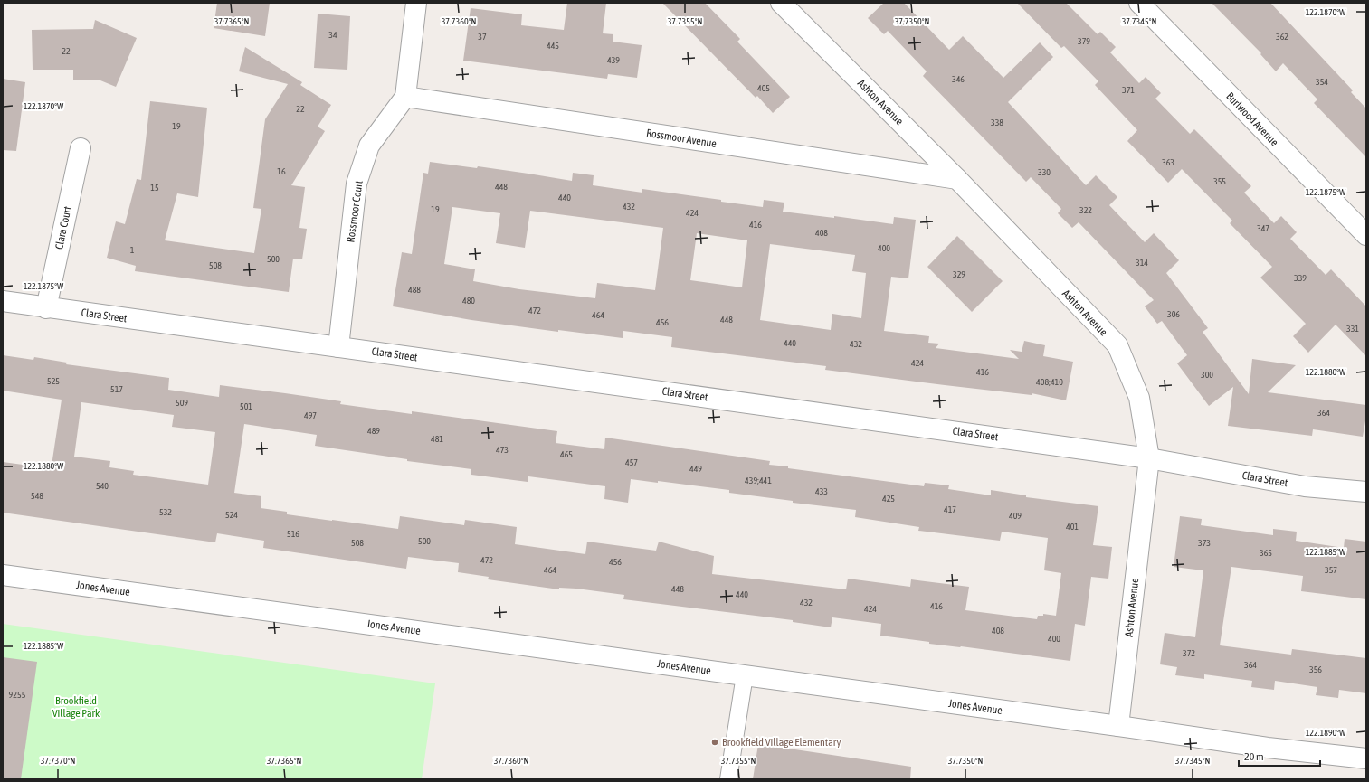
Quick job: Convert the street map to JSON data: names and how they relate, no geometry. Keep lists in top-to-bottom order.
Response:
{
  "streets": {
    "street": [
      "Ashton Avenue",
      "Burlwood Avenue",
      "Rossmoor Avenue",
      "Rossmoor Court",
      "Clara Court",
      "Clara Street",
      "Jones Avenue"
    ]
  },
  "crossings": [
    ["Ashton Avenue", "Rossmoor Avenue"],
    ["Ashton Avenue", "Clara Street"],
    ["Ashton Avenue", "Jones Avenue"],
    ["Rossmoor Avenue", "Rossmoor Court"],
    ["Rossmoor Court", "Clara Street"],
    ["Clara Court", "Clara Street"]
  ],
  "parks": ["Brookfield Village Park"],
  "places": ["Brookfield Village Elementary"],
  "house_numbers": [
    "34",
    "37",
    "362",
    "379",
    "445",
    "22",
    "439",
    "346",
    "354",
    "405",
    "371",
    "22",
    "338",
    "19",
    "363",
    "16",
    "330",
    "355",
    "448",
    "15",
    "440",
    "432",
    "19",
    "322",
    "424",
    "416",
    "347",
    "408",
    "400",
    "1",
    "500",
    "314",
    "508",
    "329",
    "339",
    "488",
    "480",
    "472",
    "306",
    "464",
    "448",
    "456",
    "331",
    "440",
    "432",
    "424",
    "416",
    "300",
    "525",
    "408;410",
    "517",
    "509",
    "501",
    "364",
    "497",
    "489",
    "481",
    "473",
    "465",
    "457",
    "449",
    "439;441",
    "540",
    "433",
    "548",
    "425",
    "417",
    "532",
    "524",
    "409",
    "401",
    "516",
    "500",
    "508",
    "373",
    "365",
    "472",
    "456",
    "464",
    "357",
    "448",
    "440",
    "432",
    "416",
    "424",
    "408",
    "400",
    "372",
    "364",
    "356",
    "9255"
  ],
  "scale_bar": "20 m",
  "coordinates": [
    "122.1870°W",
    "37.7365°N",
    "37.7360°N",
    "37.7355°N",
    "37.7350°N",
    "37.7345°N",
    "122.1875°W",
    "122.1880°W",
    "122.1885°W",
    "122.1890°W",
    "37.7370°N"
  ]
}
